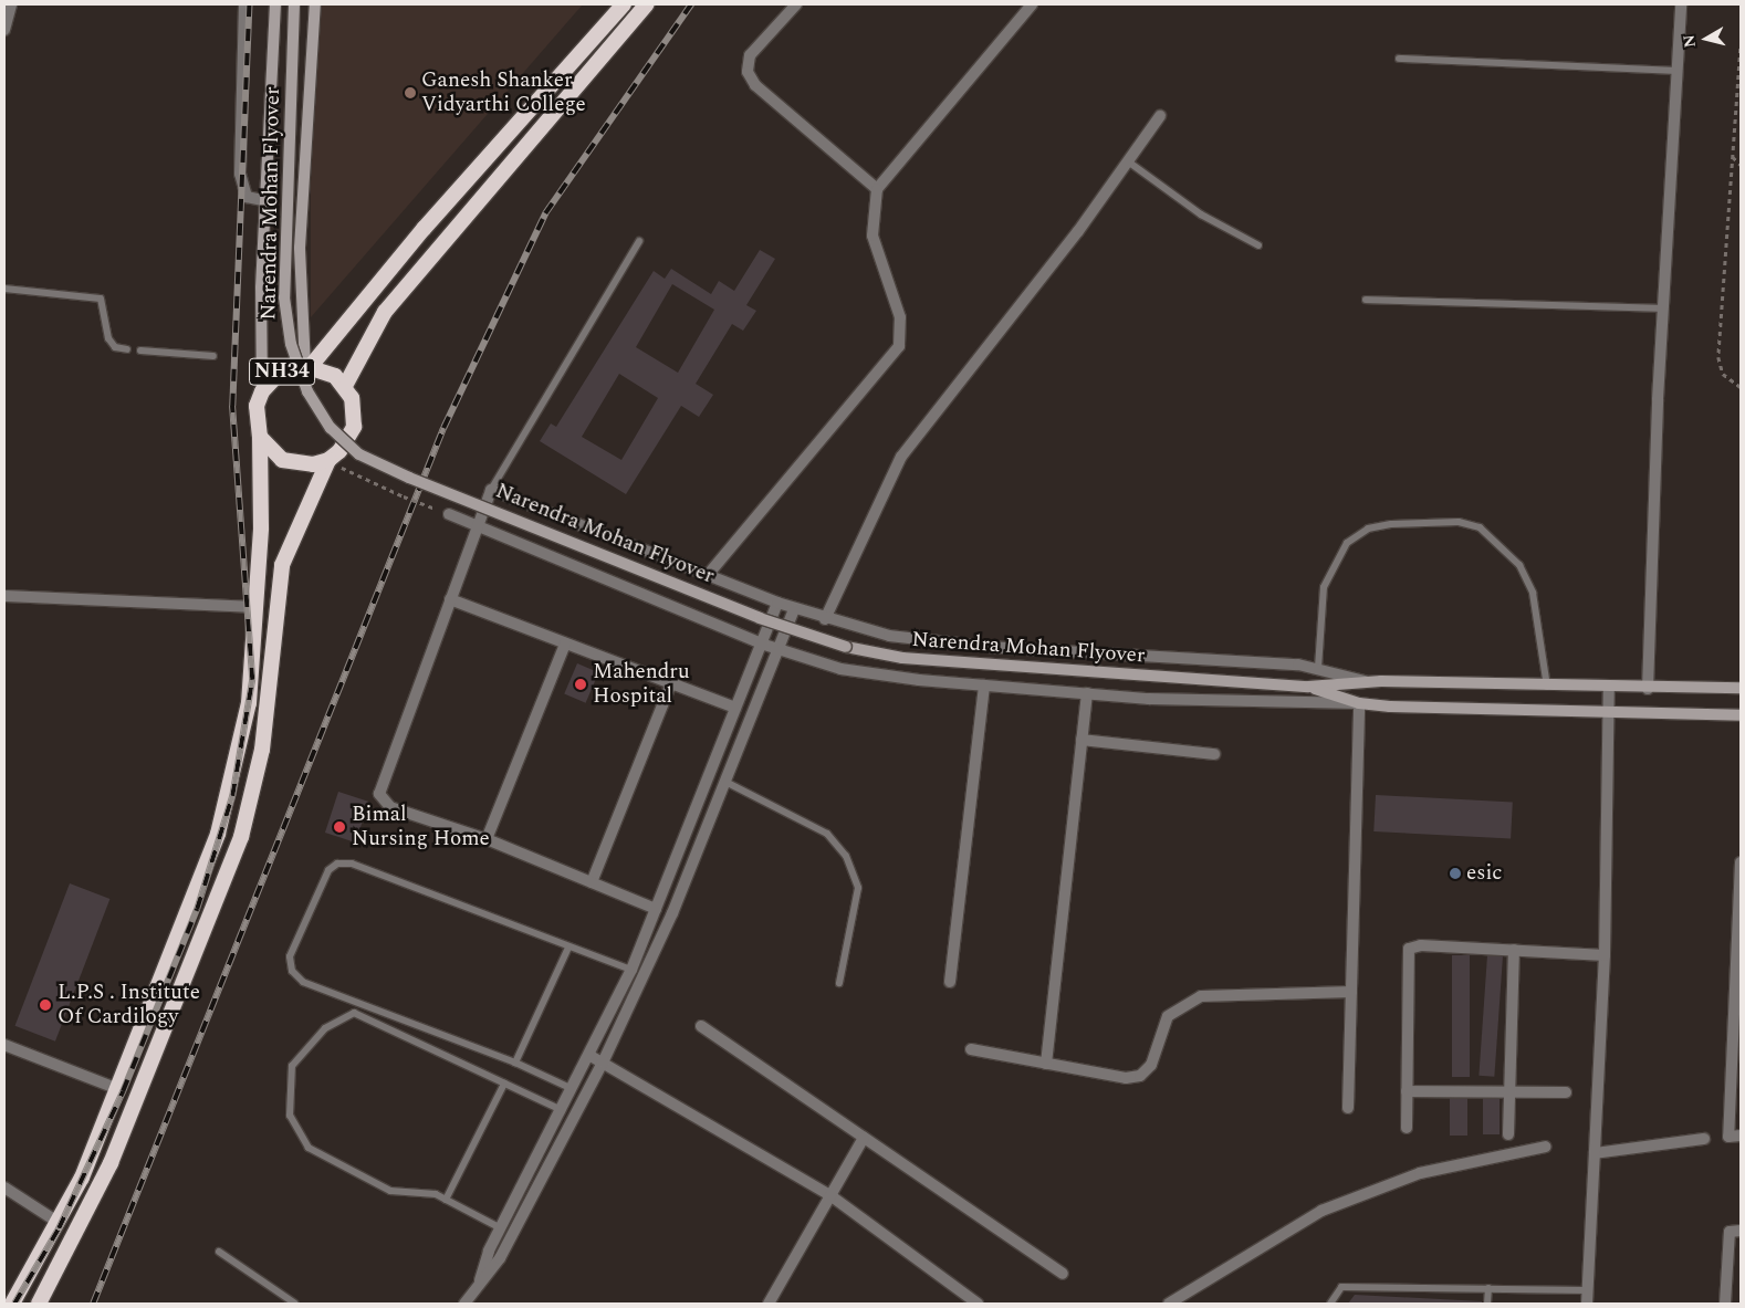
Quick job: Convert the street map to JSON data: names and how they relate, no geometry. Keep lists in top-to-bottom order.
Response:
{
  "streets": {
    "highway": ["NH34"],
    "main road": ["Narendra Mohan Flyover"]
  },
  "places": [
    "Ganesh Shanker Vidyarthi College",
    "Mahendru Hospital",
    "Bimal Nursing Home",
    "esic",
    "L.P.S . Institute Of Cardilogy"
  ],
  "north": "left"
}
